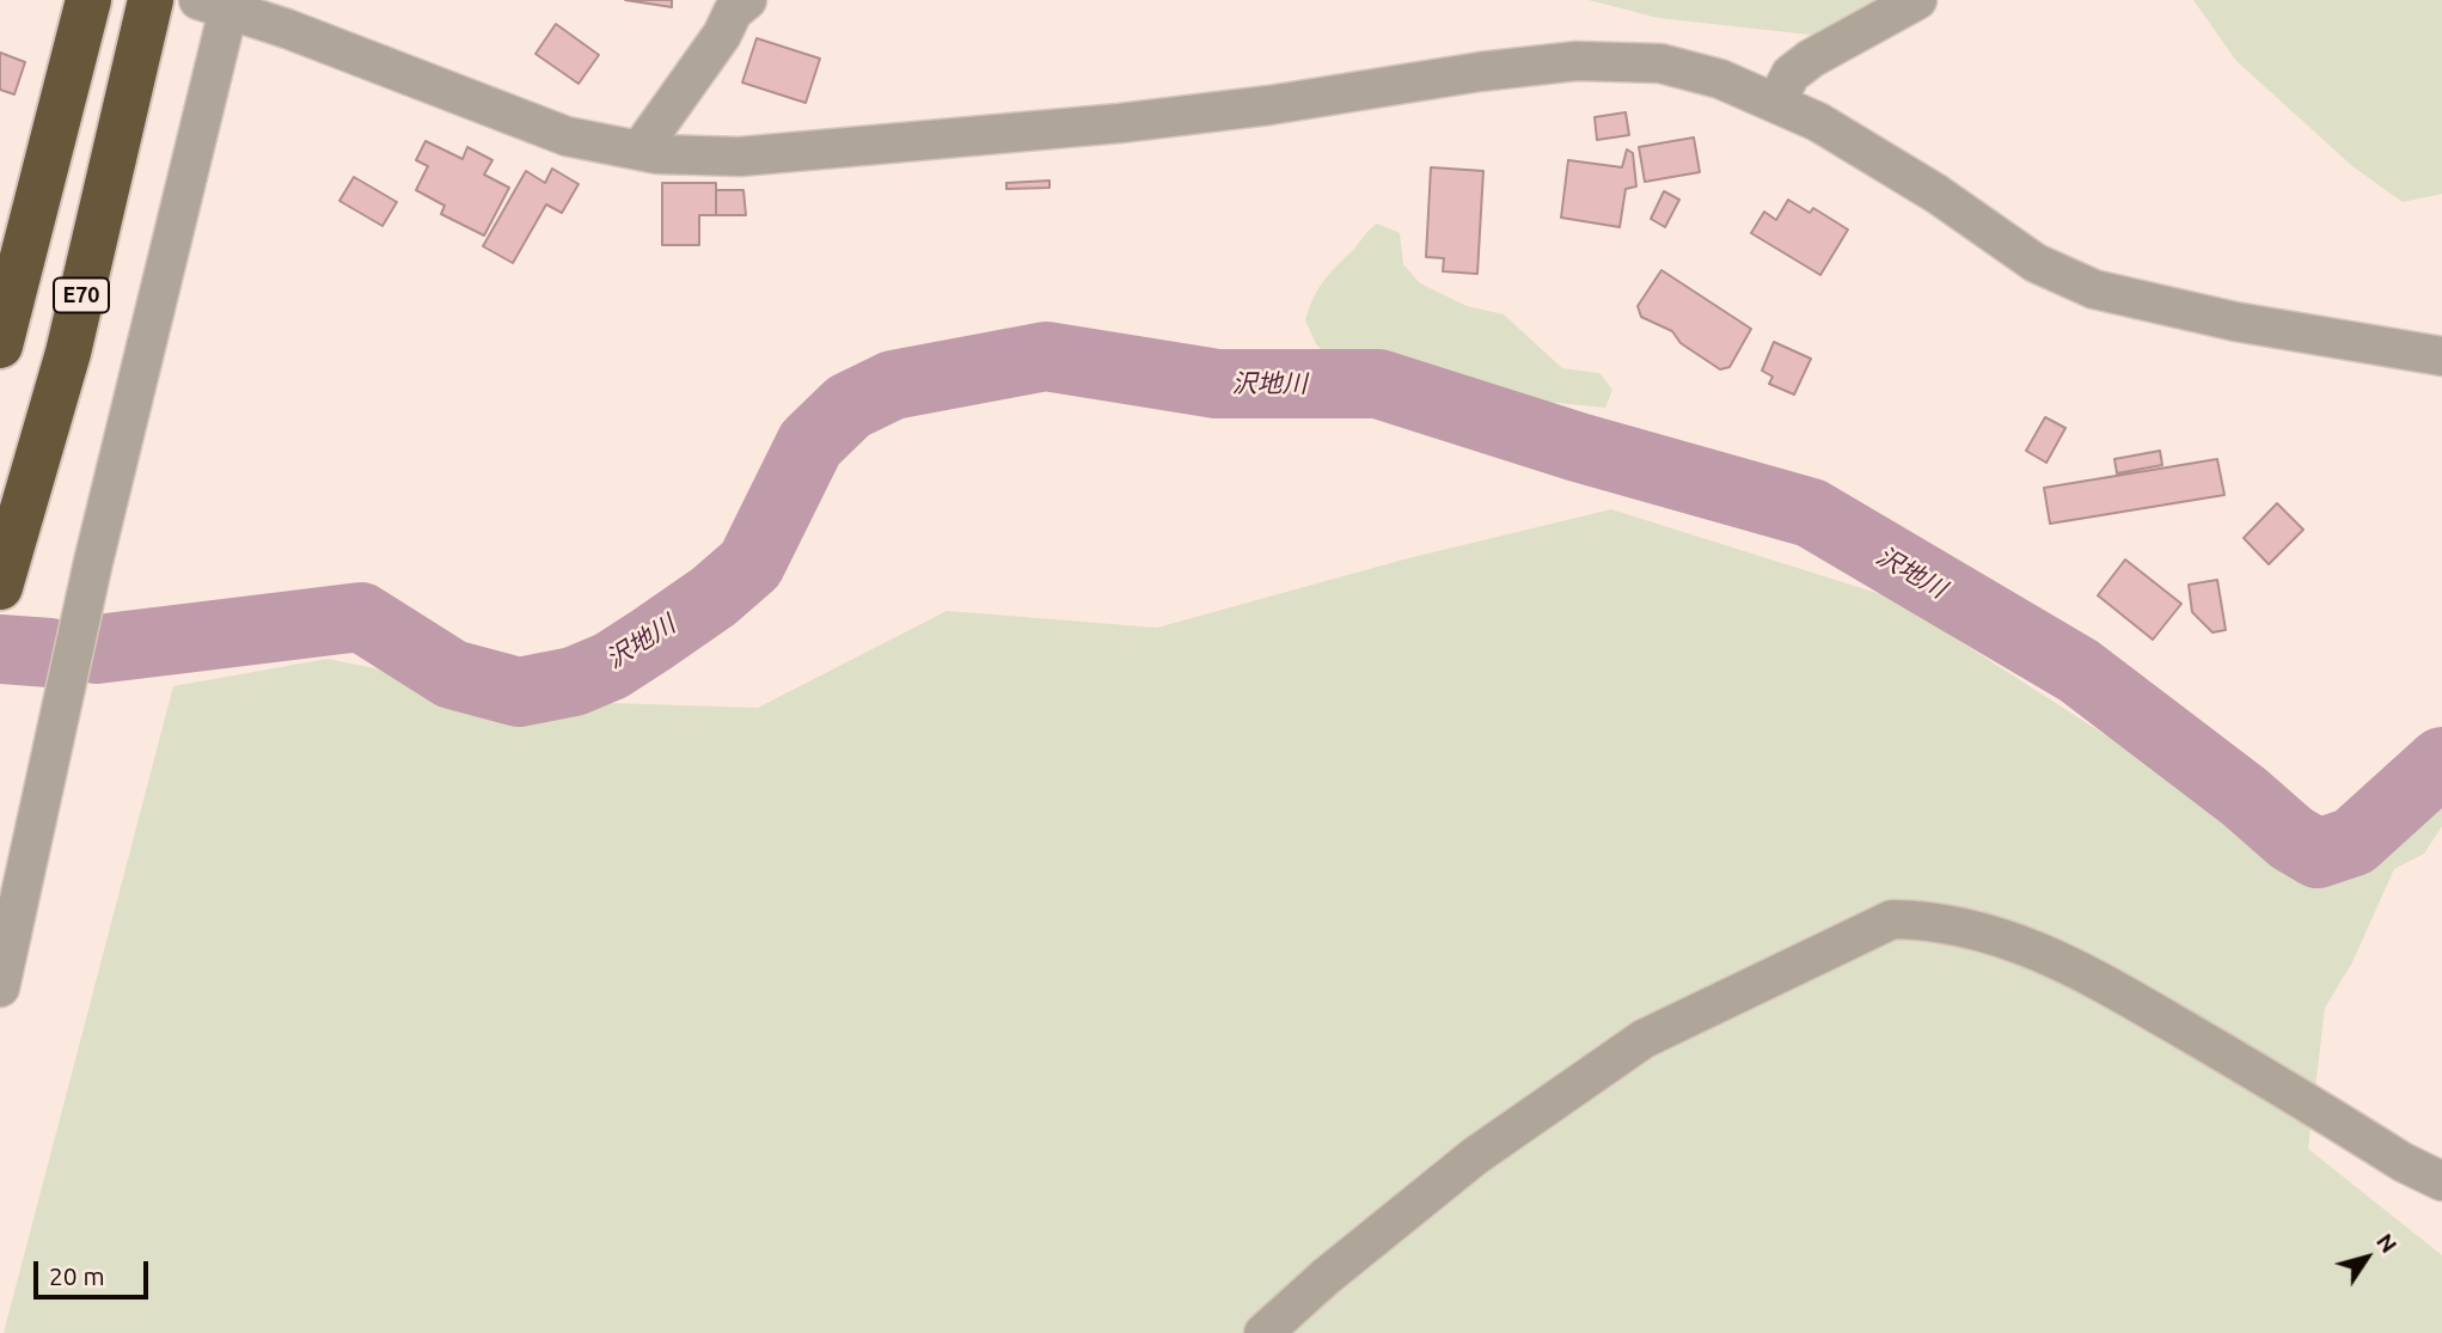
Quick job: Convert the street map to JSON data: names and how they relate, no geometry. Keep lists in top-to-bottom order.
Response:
{
  "streets": {
    "highway": ["E70"]
  },
  "water": ["沢地川"],
  "scale_bar": "20 m",
  "north": "top right"
}
